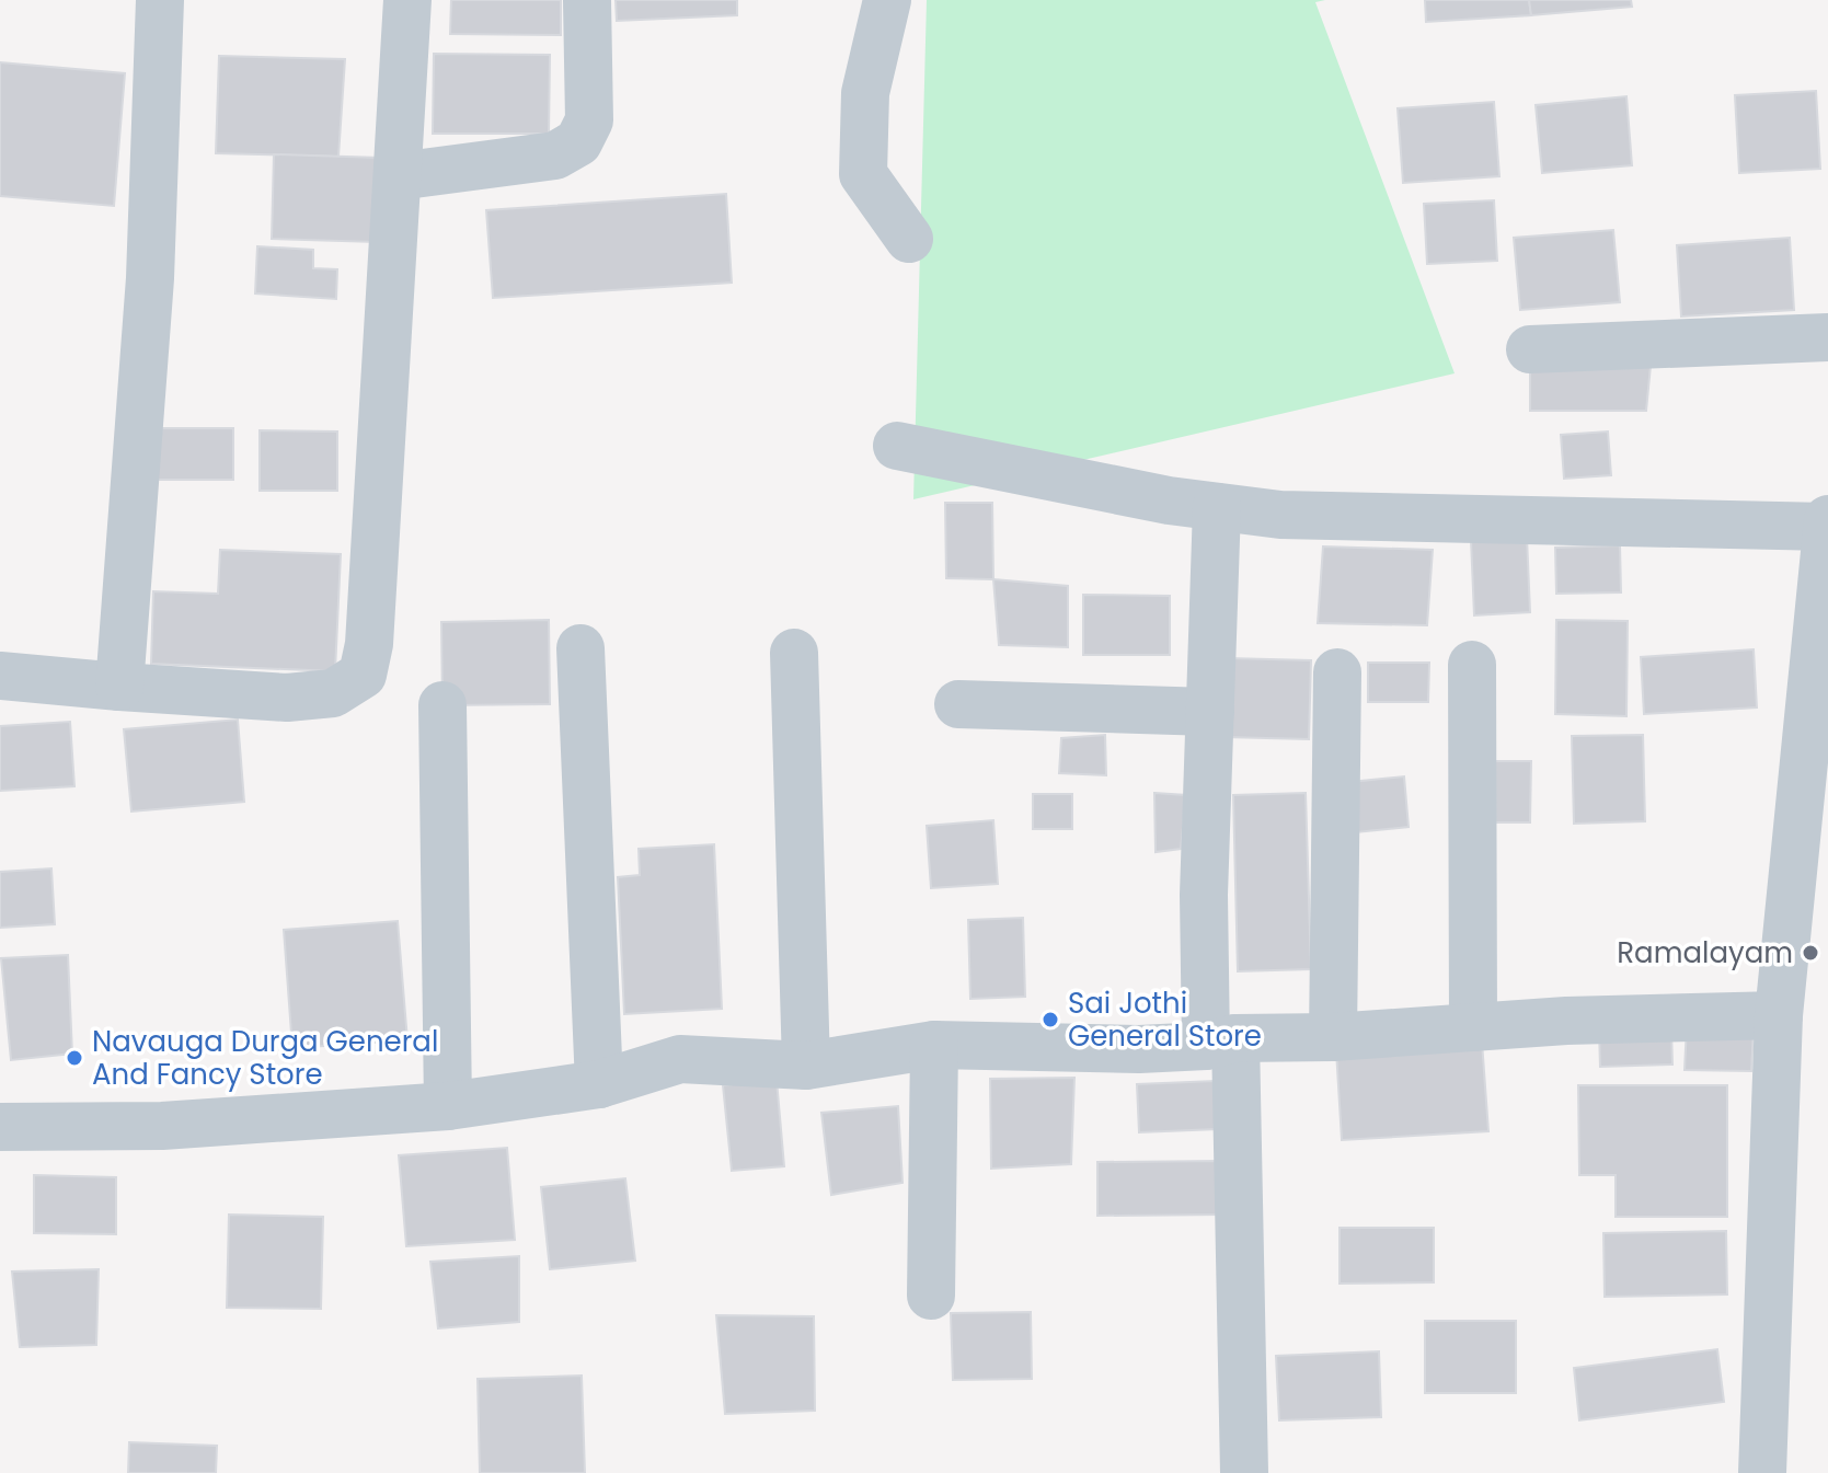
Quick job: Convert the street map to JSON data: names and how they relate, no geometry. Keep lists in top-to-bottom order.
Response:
{
  "places": ["Ramalayam", "Sai Jothi General Store", "Navauga Durga General And Fancy Store"]
}
